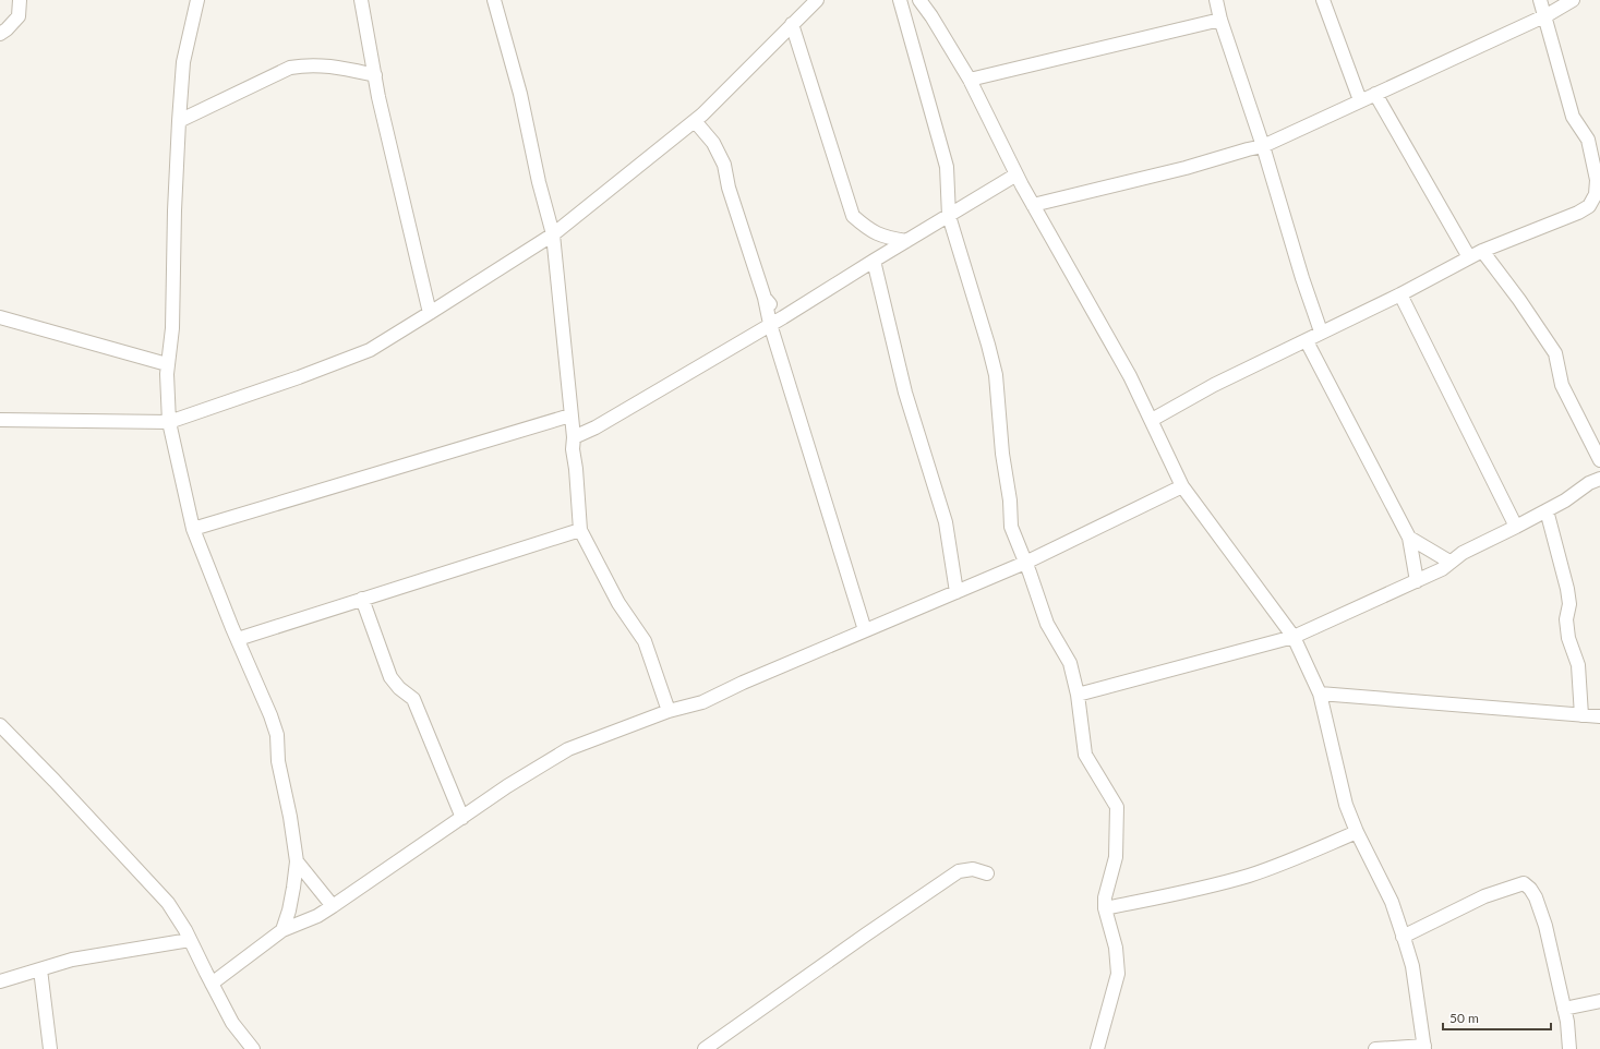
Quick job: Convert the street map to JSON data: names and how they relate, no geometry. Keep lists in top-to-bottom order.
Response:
{
  "scale_bar": "50 m"
}
